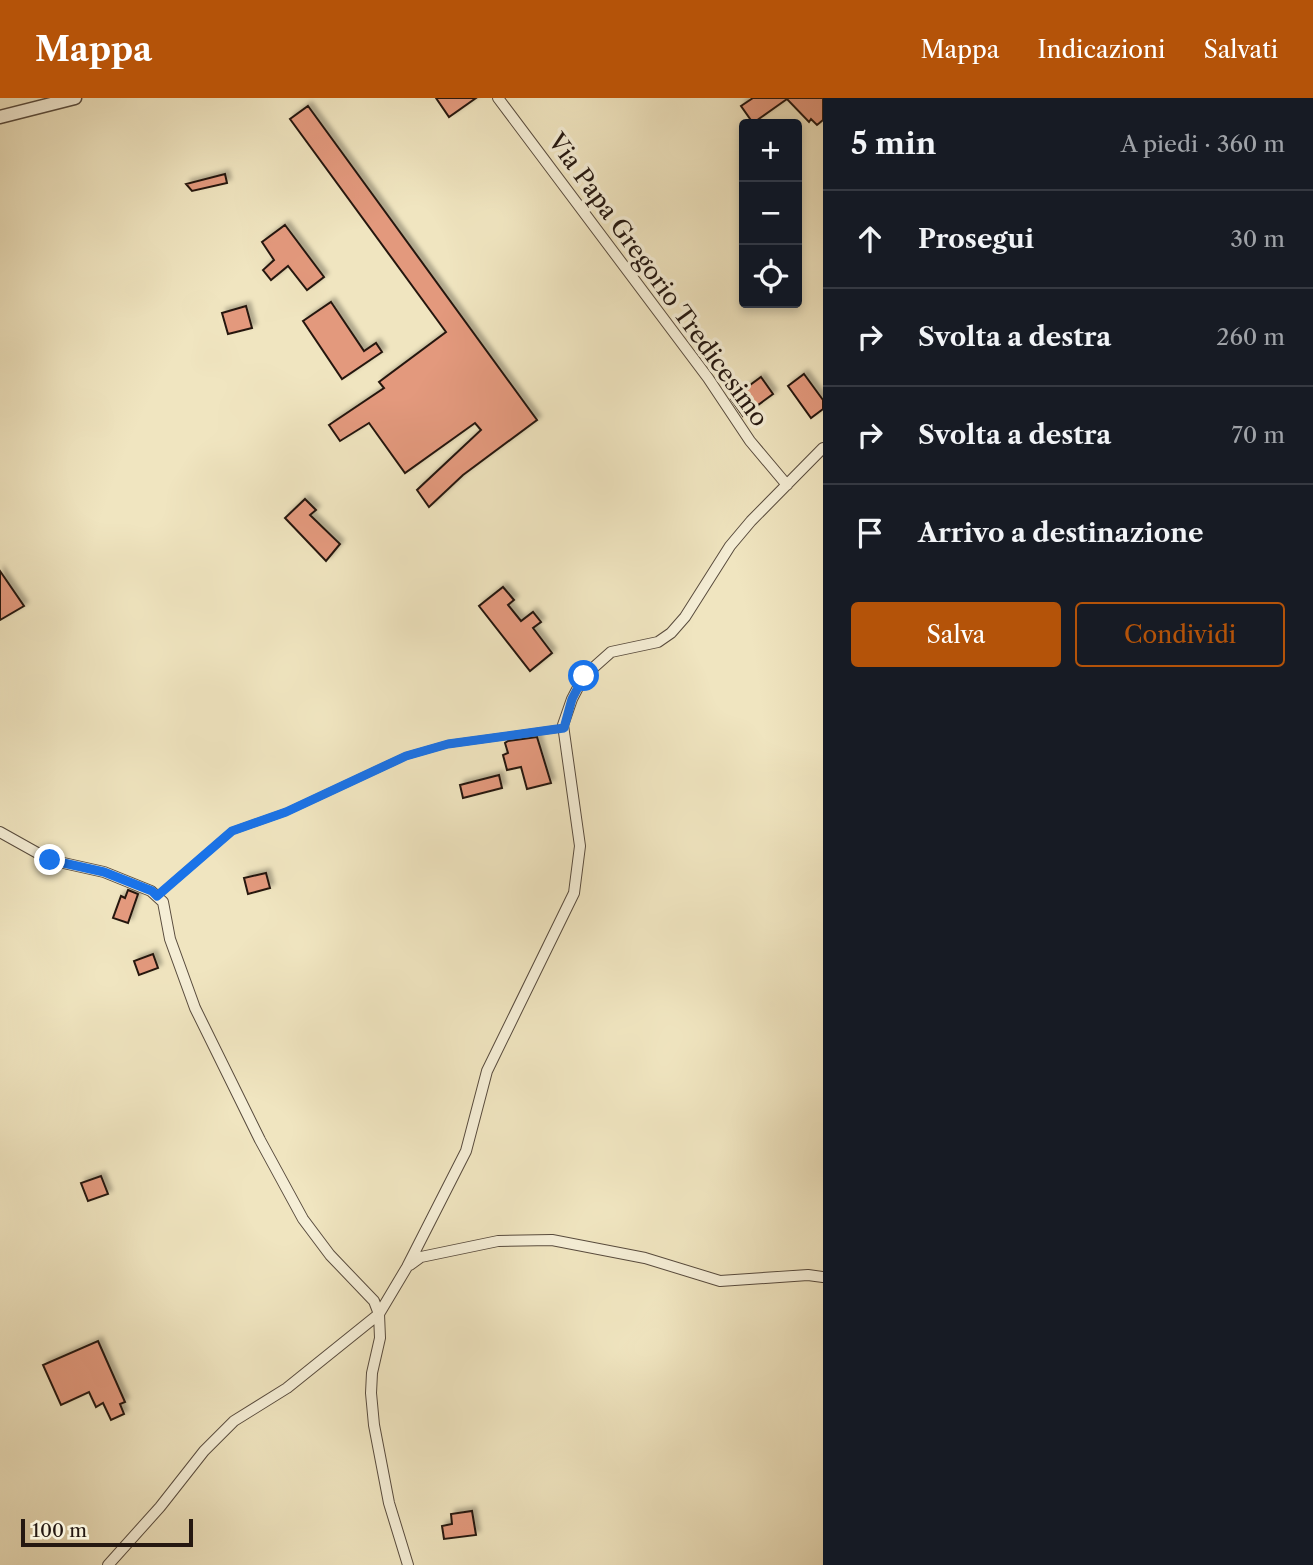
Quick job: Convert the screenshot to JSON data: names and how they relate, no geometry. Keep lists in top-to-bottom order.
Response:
{
  "streets": {
    "street": ["Via Papa Gregorio Tredicesimo"]
  },
  "scale_bar": "100 m",
  "page": {
    "header": "Mappa",
    "nav": ["Mappa", "Indicazioni", "Salvati"],
    "heading": ["5 min", "A piedi · 360 m"],
    "map_buttons": ["+", "−"],
    "list": [
      ["Prosegui", "30 m"],
      ["Svolta a destra", "260 m"],
      ["Svolta a destra", "70 m"],
      "Arrivo a destinazione"
    ],
    "buttons": ["Salva", "Condividi"],
    "scale": "100 m"
  }
}
